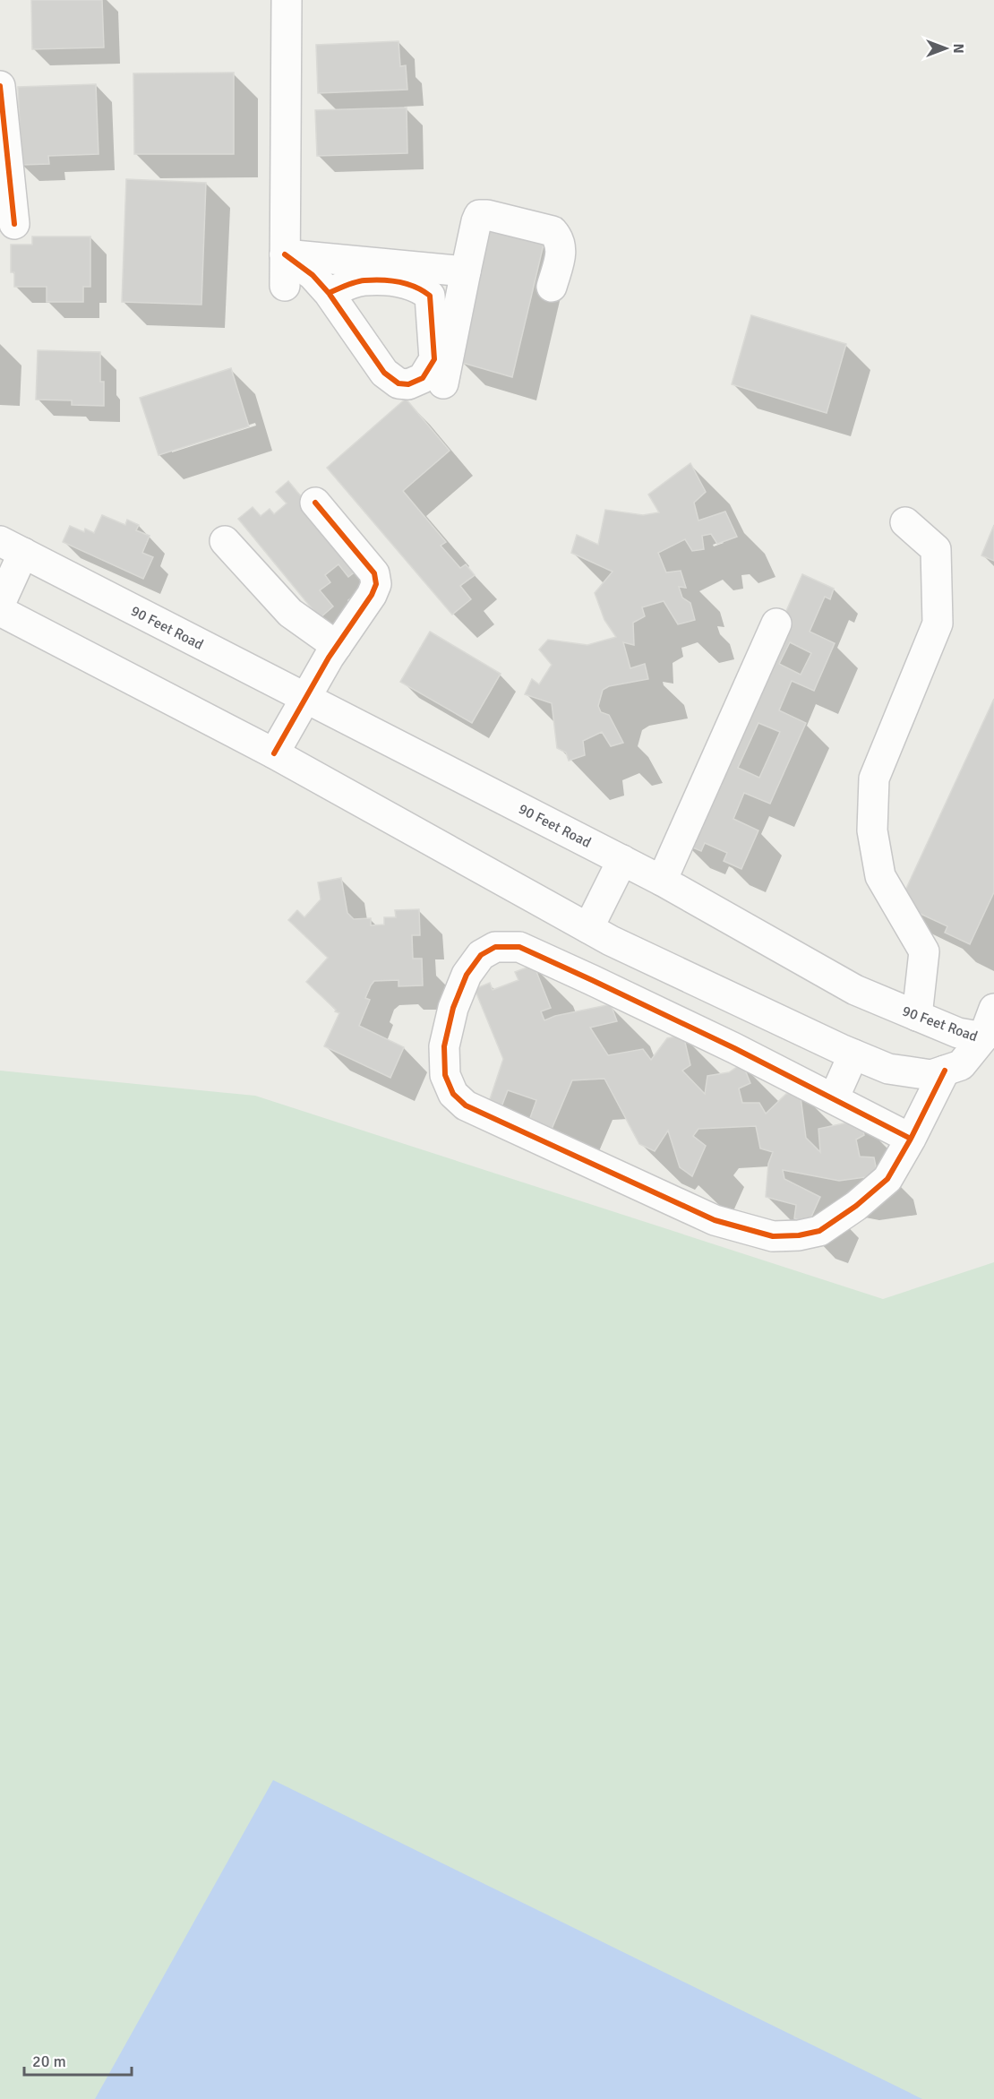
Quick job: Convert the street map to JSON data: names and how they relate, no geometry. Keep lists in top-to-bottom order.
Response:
{
  "streets": {
    "street": ["90 Feet Road"]
  },
  "scale_bar": "20 m",
  "north": "right"
}
